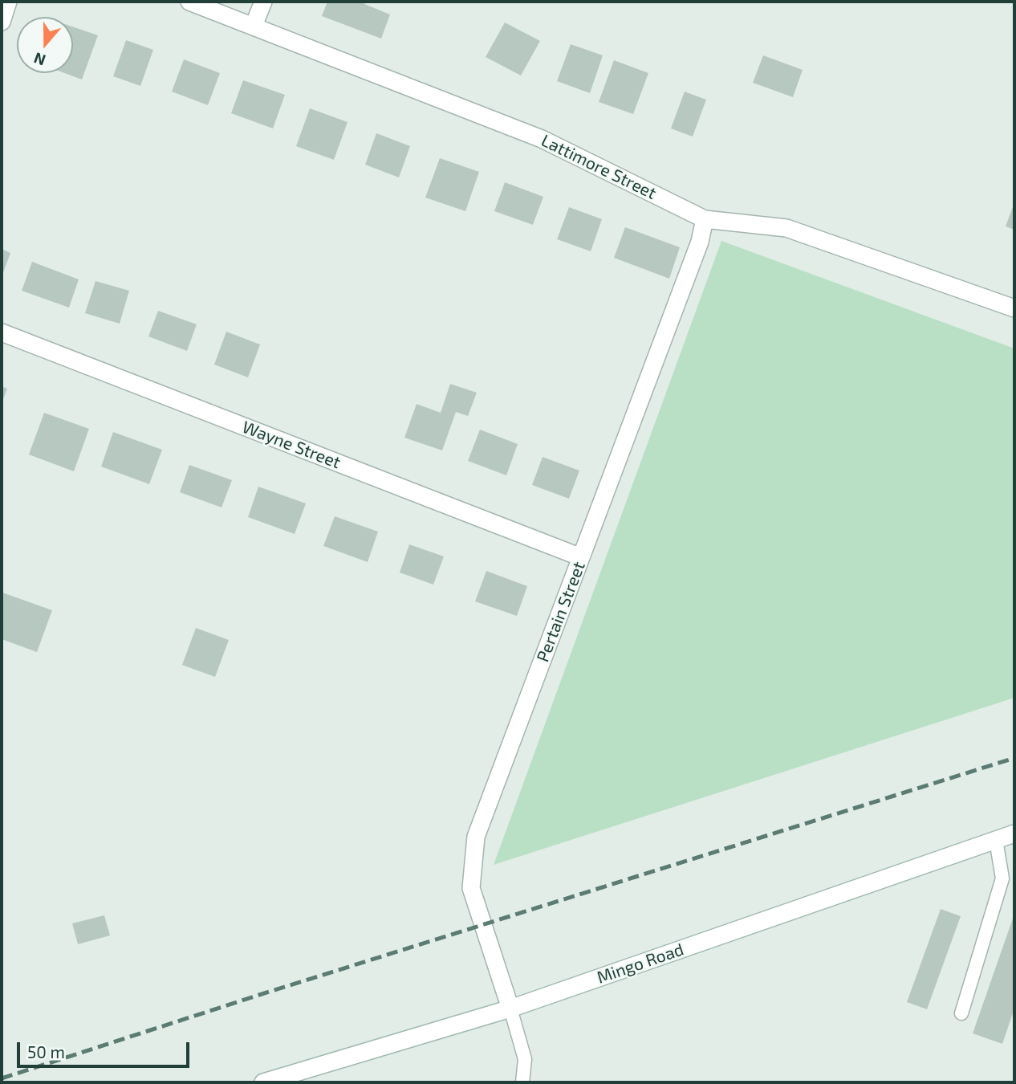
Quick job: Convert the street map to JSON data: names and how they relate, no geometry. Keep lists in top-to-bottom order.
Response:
{
  "streets": {
    "street": [
      "Lattimore Street",
      "Wayne Street",
      "Pertain Street",
      "Mingo Road"
    ]
  },
  "crossings": [
    ["Lattimore Street", "Pertain Street"],
    ["Wayne Street", "Pertain Street"],
    ["Pertain Street", "Mingo Road"]
  ],
  "scale_bar": "50 m",
  "north": "bottom"
}
